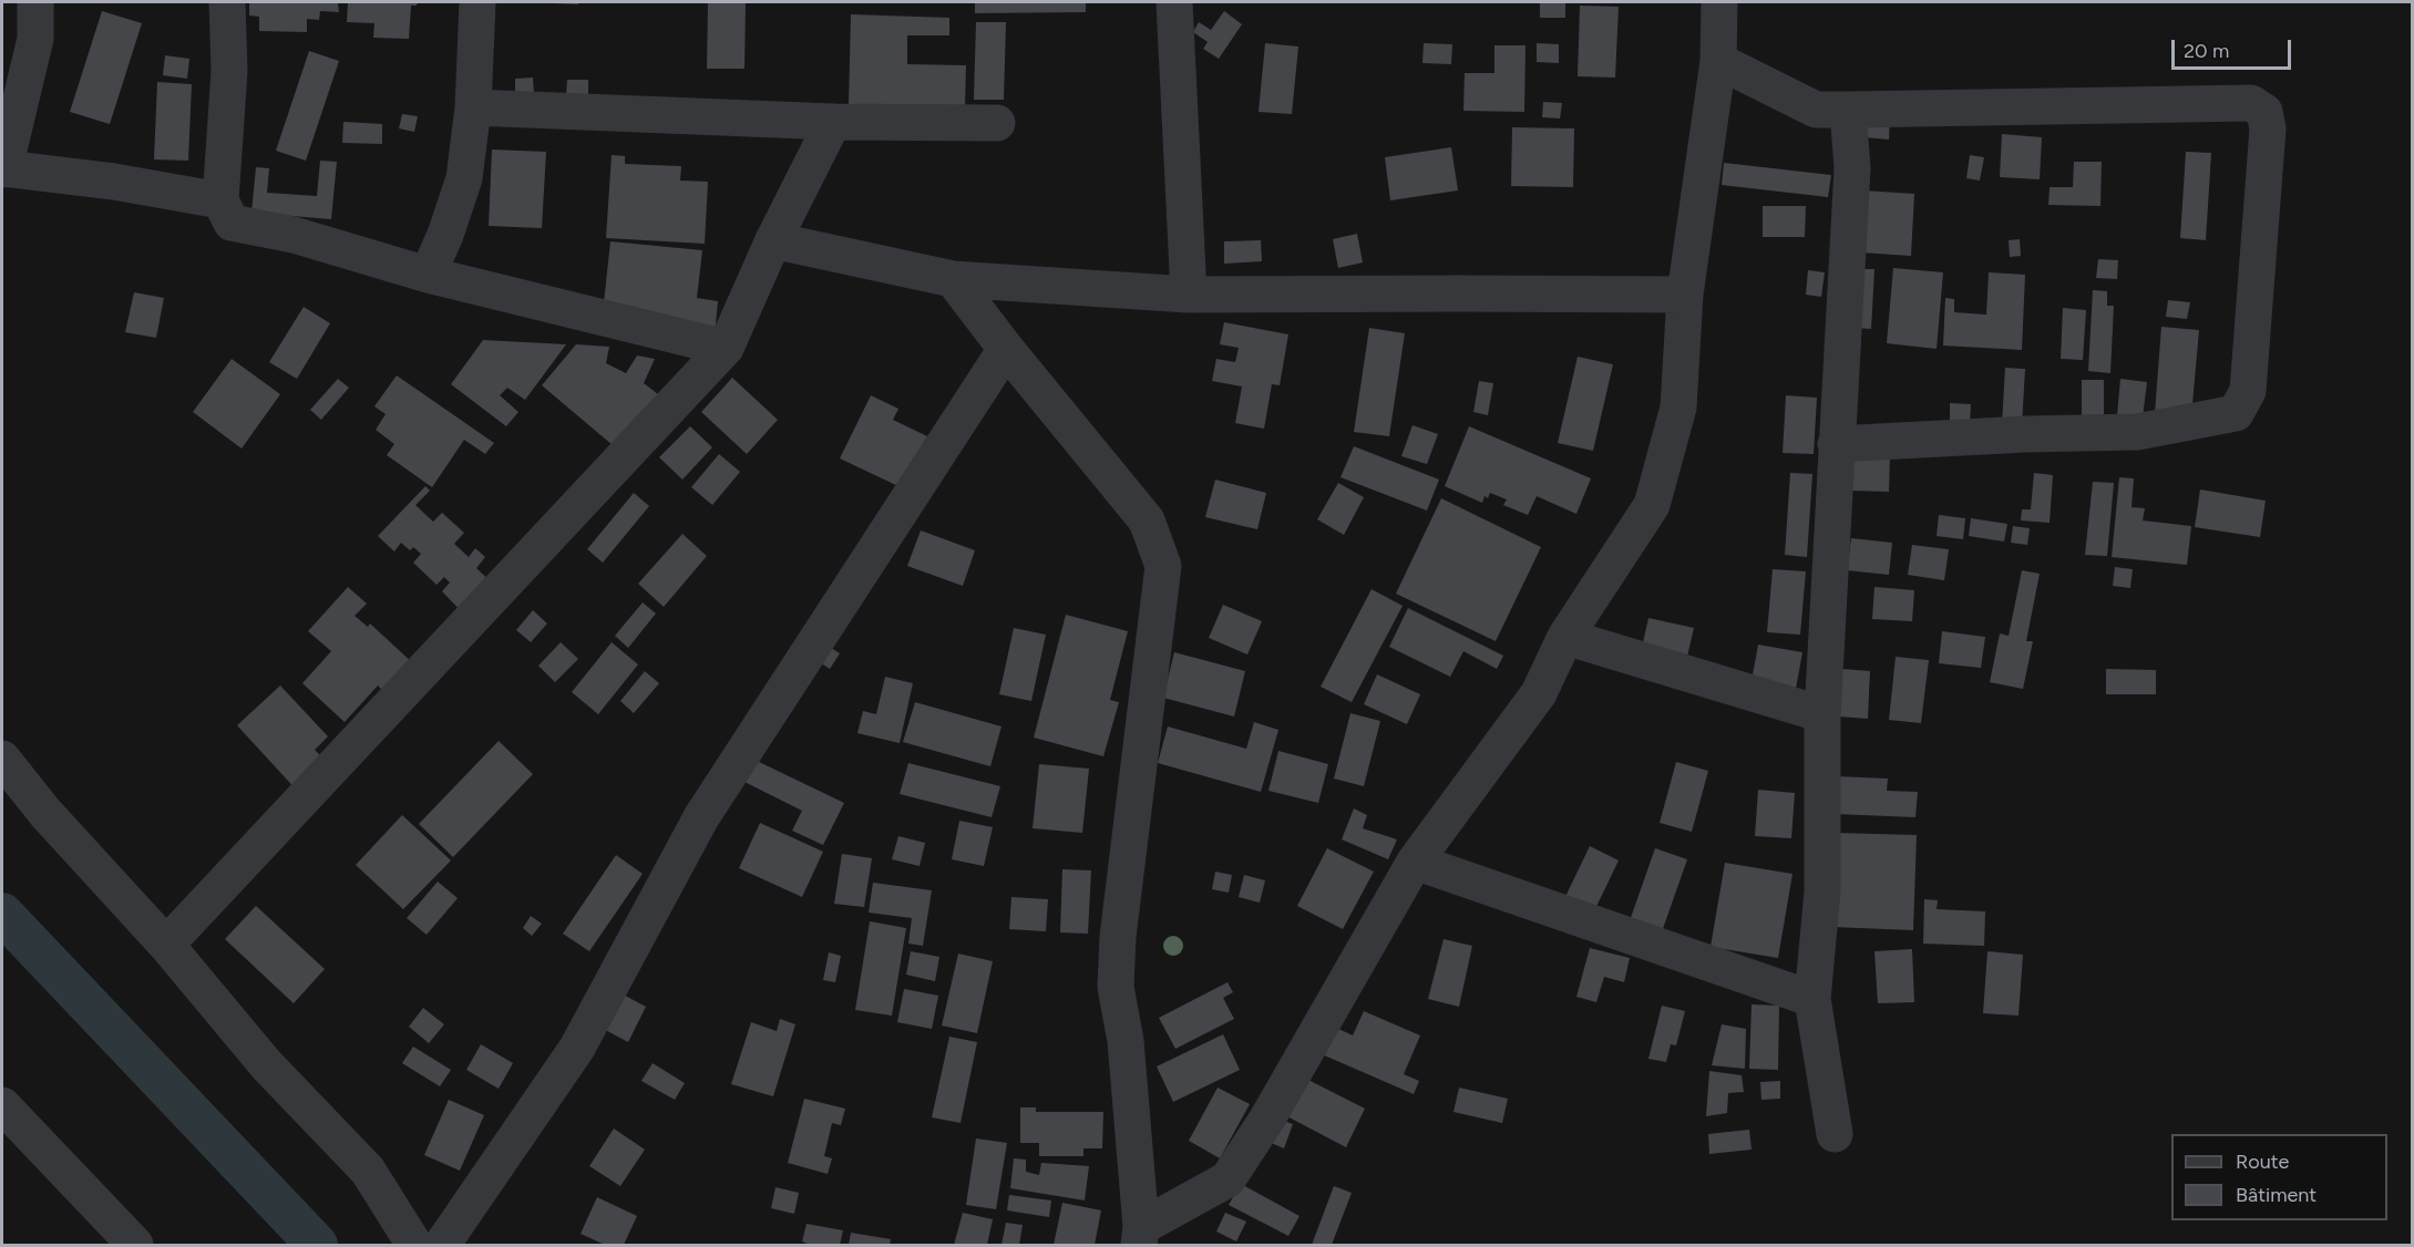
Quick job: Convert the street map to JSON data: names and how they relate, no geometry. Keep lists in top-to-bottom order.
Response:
{
  "legend": ["Route", "Bâtiment"],
  "scale_bar": "20 m"
}
